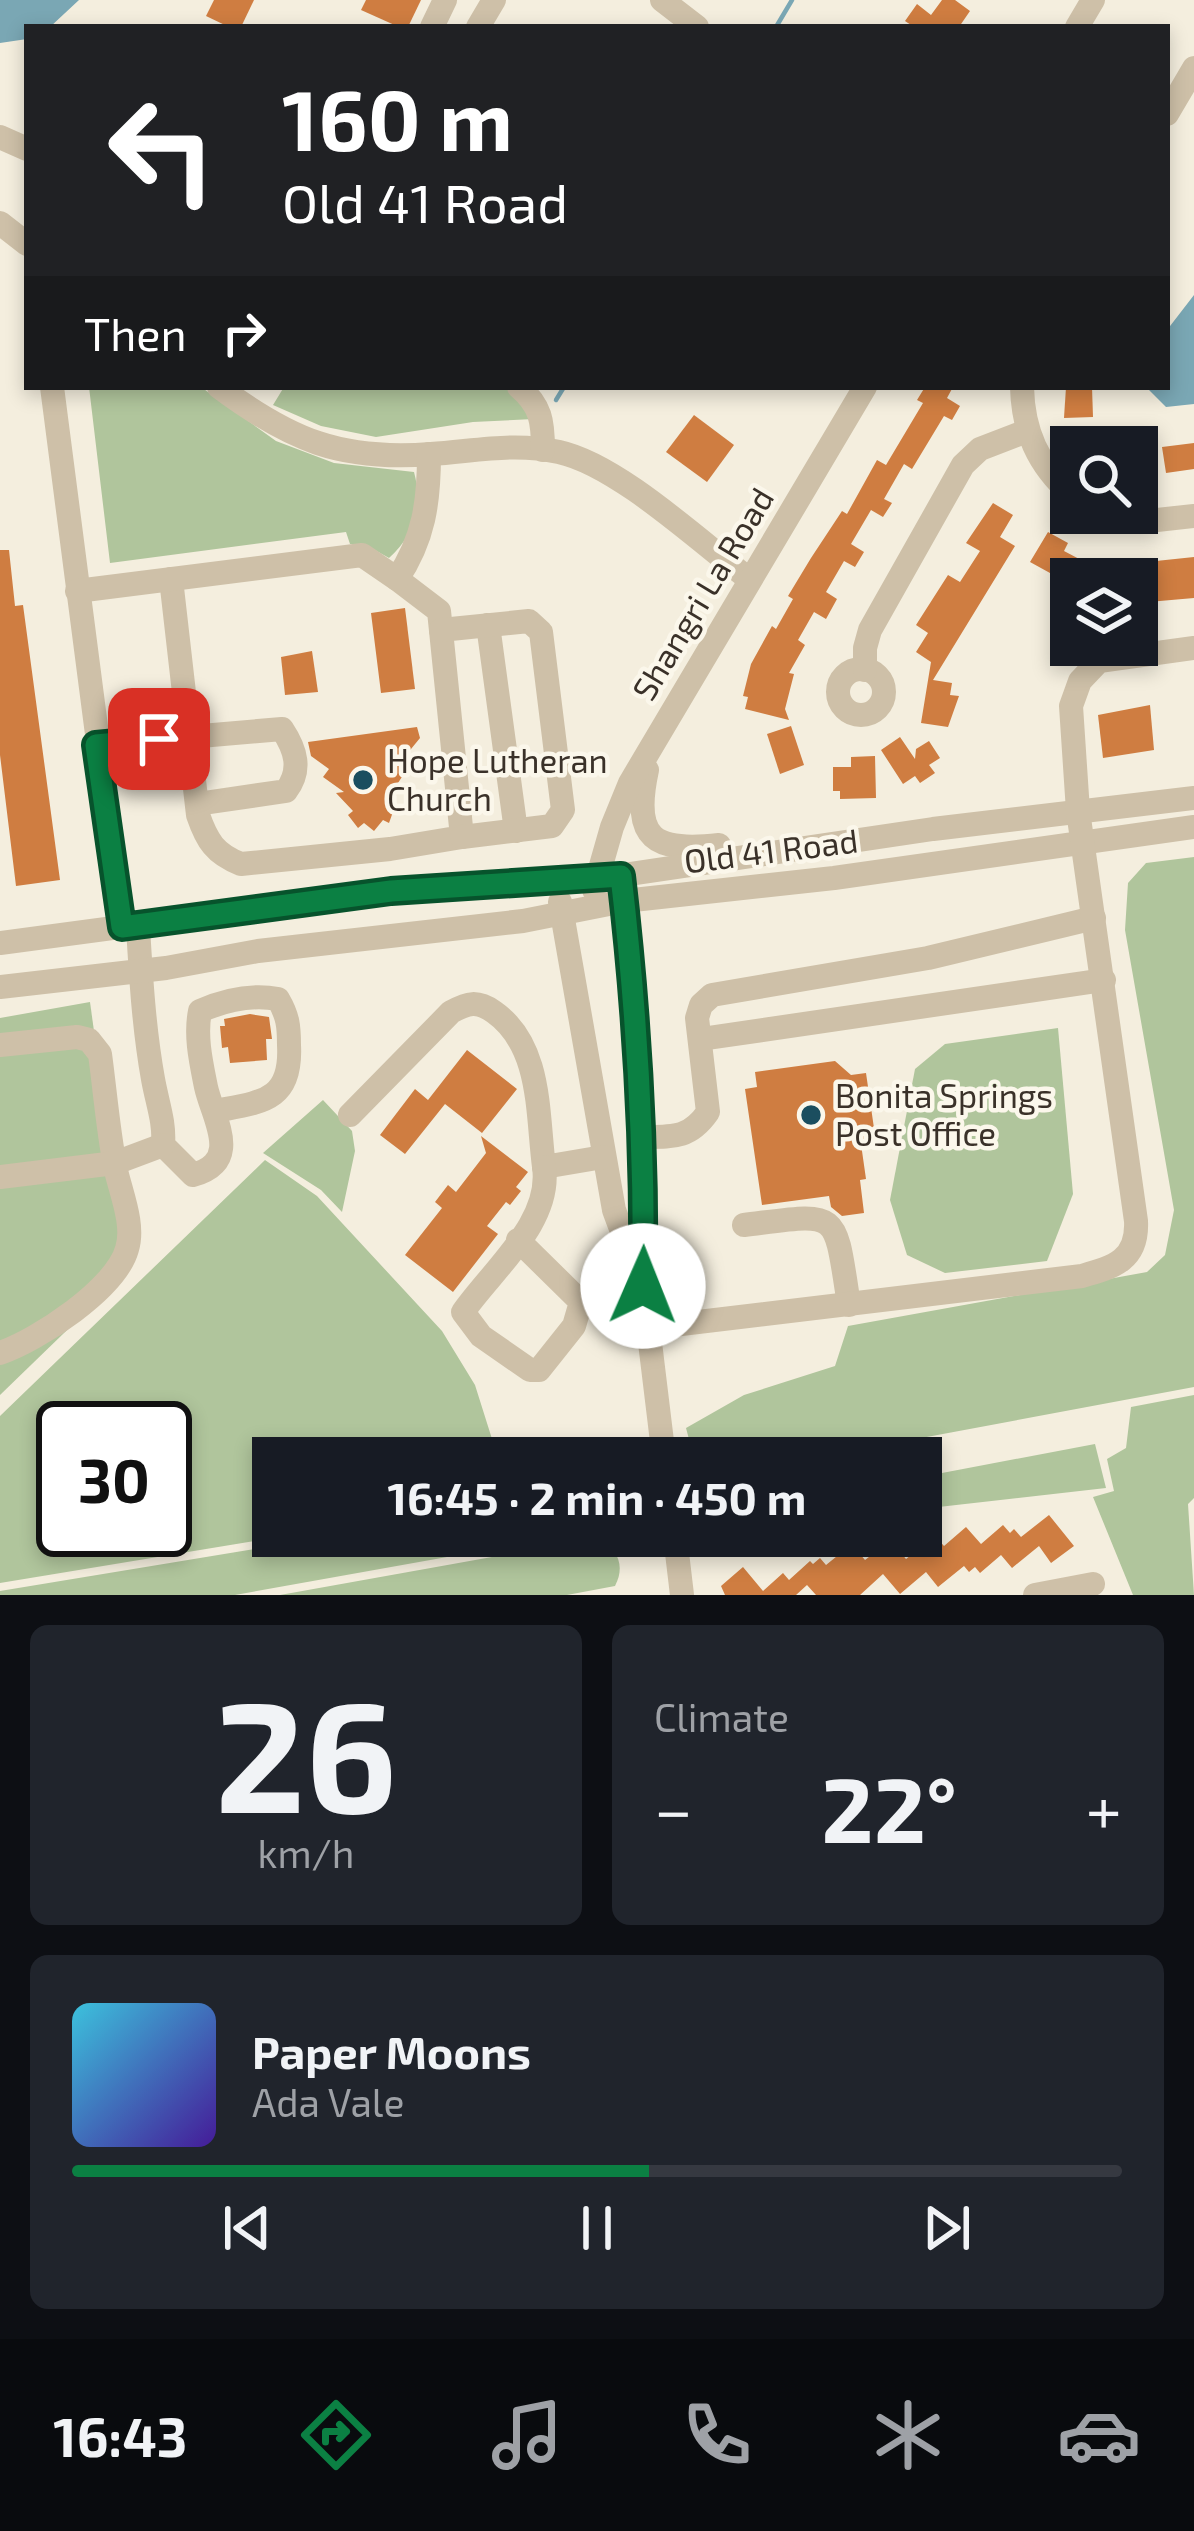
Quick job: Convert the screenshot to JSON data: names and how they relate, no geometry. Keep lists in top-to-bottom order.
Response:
{
  "streets": {
    "street": ["Shangri La Road", "Old 41 Road"]
  },
  "crossings": [
    ["Shangri La Road", "Old 41 Road"]
  ],
  "places": ["Hope Lutheran Church", "Bonita Springs Post Office"],
  "page": {
    "turn": ["160 m", "Old 41 Road"],
    "then": "Then",
    "limit": "30",
    "trip": "16:45 · 2 min · 450 m",
    "tile": [
      ["26", "km/h"],
      "Climate"
    ],
    "heat": ["−", "22°", "+"],
    "song": ["Paper Moons", "Ada Vale"],
    "tabs": "16:43"
  }
}
